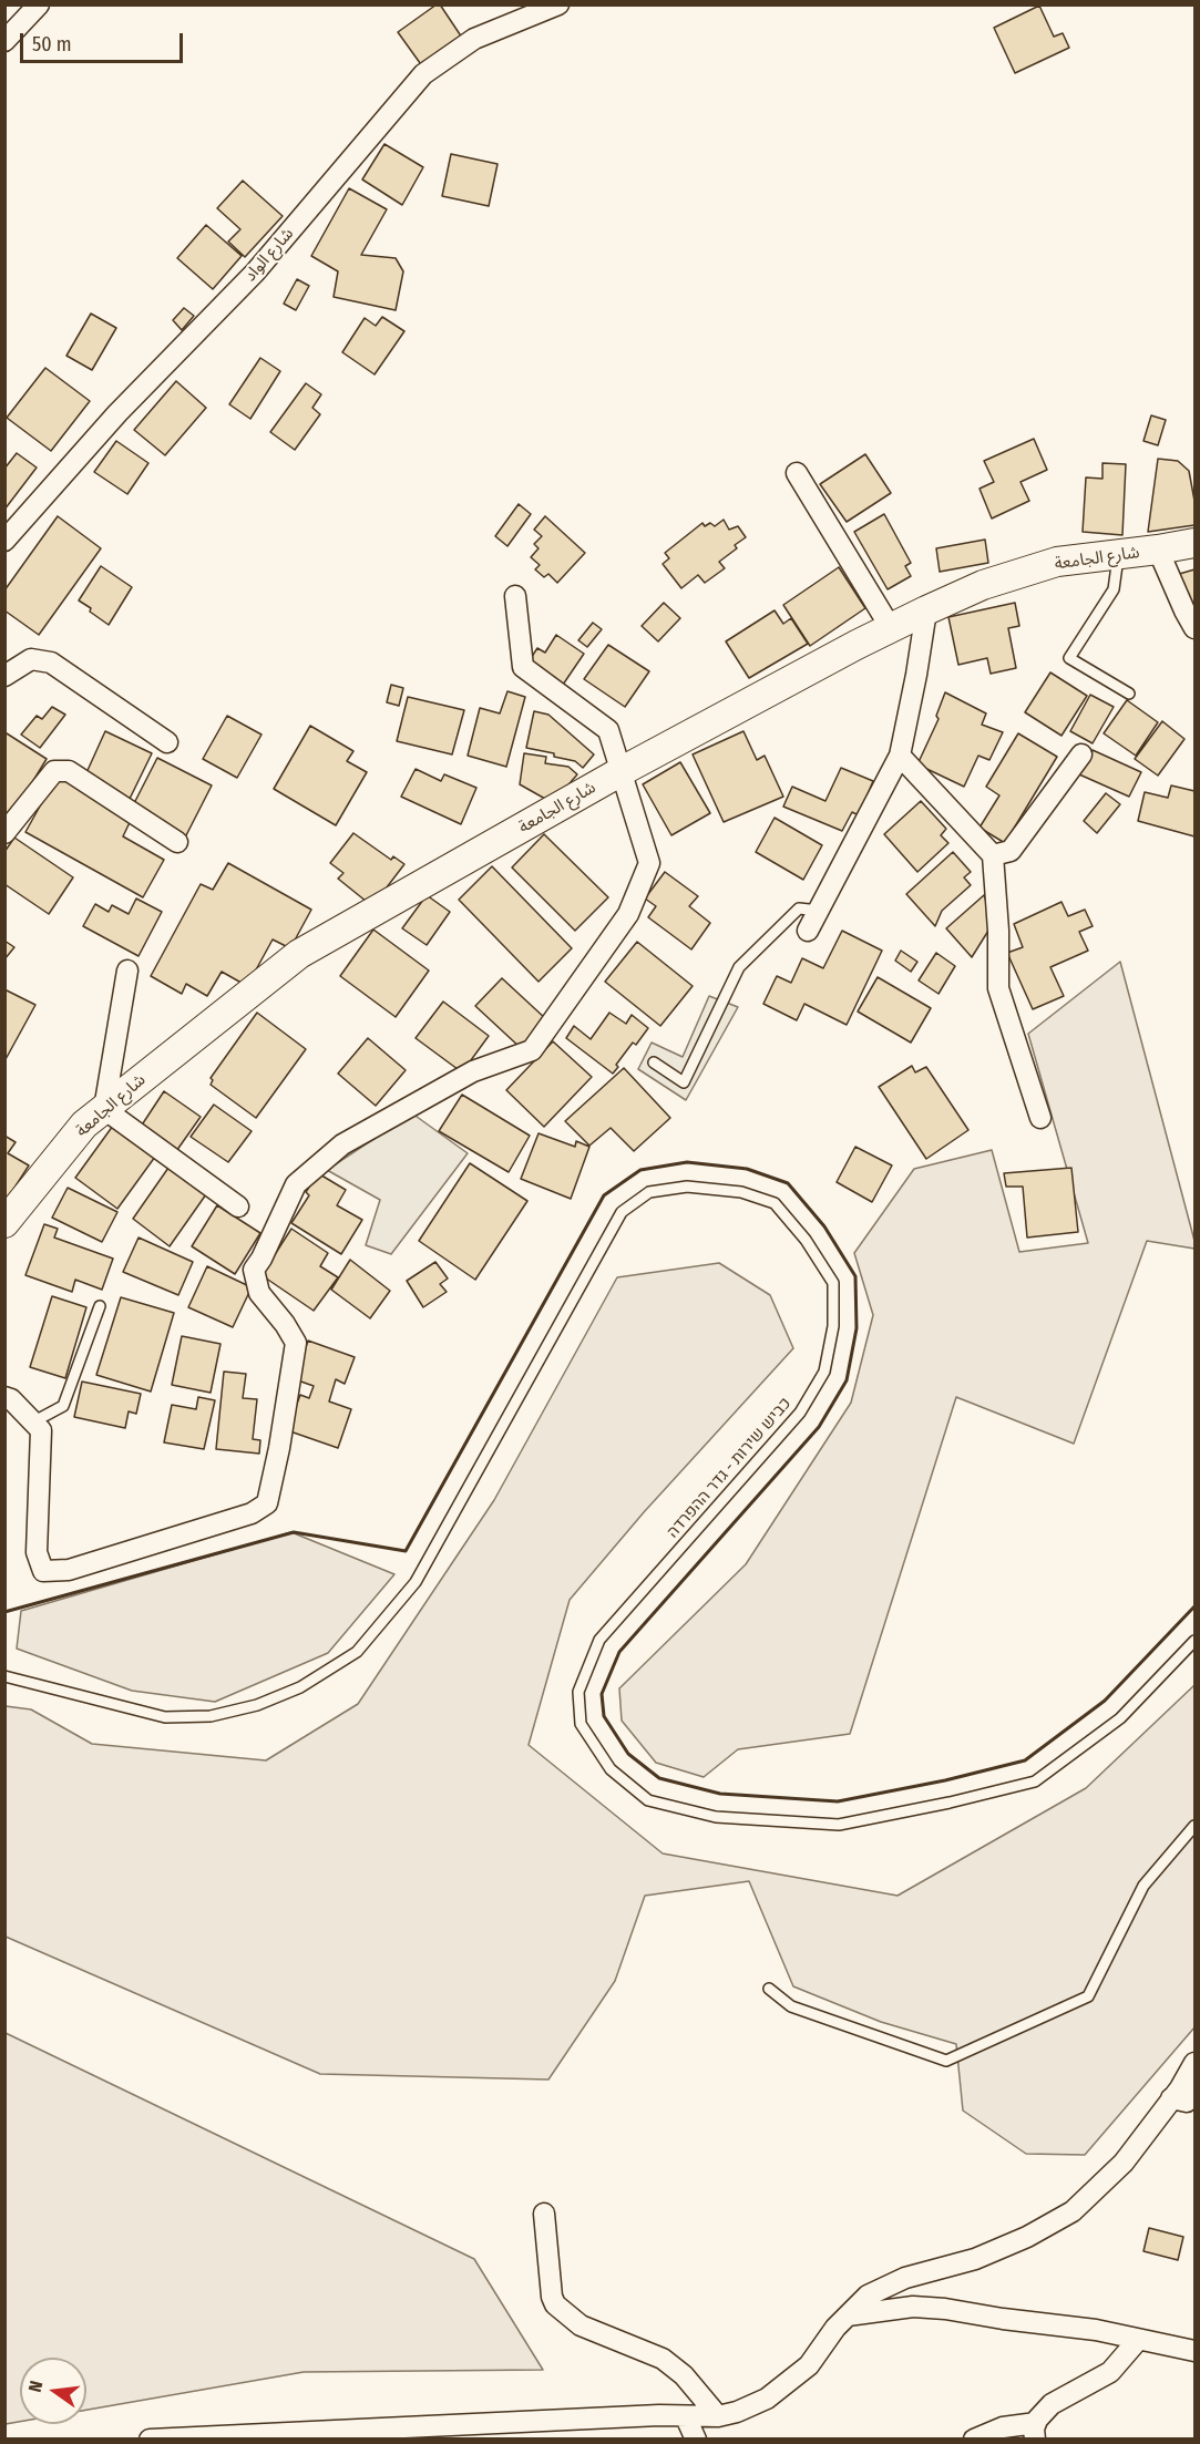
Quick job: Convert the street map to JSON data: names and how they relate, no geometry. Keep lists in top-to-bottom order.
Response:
{
  "streets": {
    "main road": ["شارع الجامعة"],
    "street": ["شارع الواد"],
    "lane": ["כביש שירות - גדר ההפרדה"]
  },
  "scale_bar": "50 m",
  "north": "left"
}
